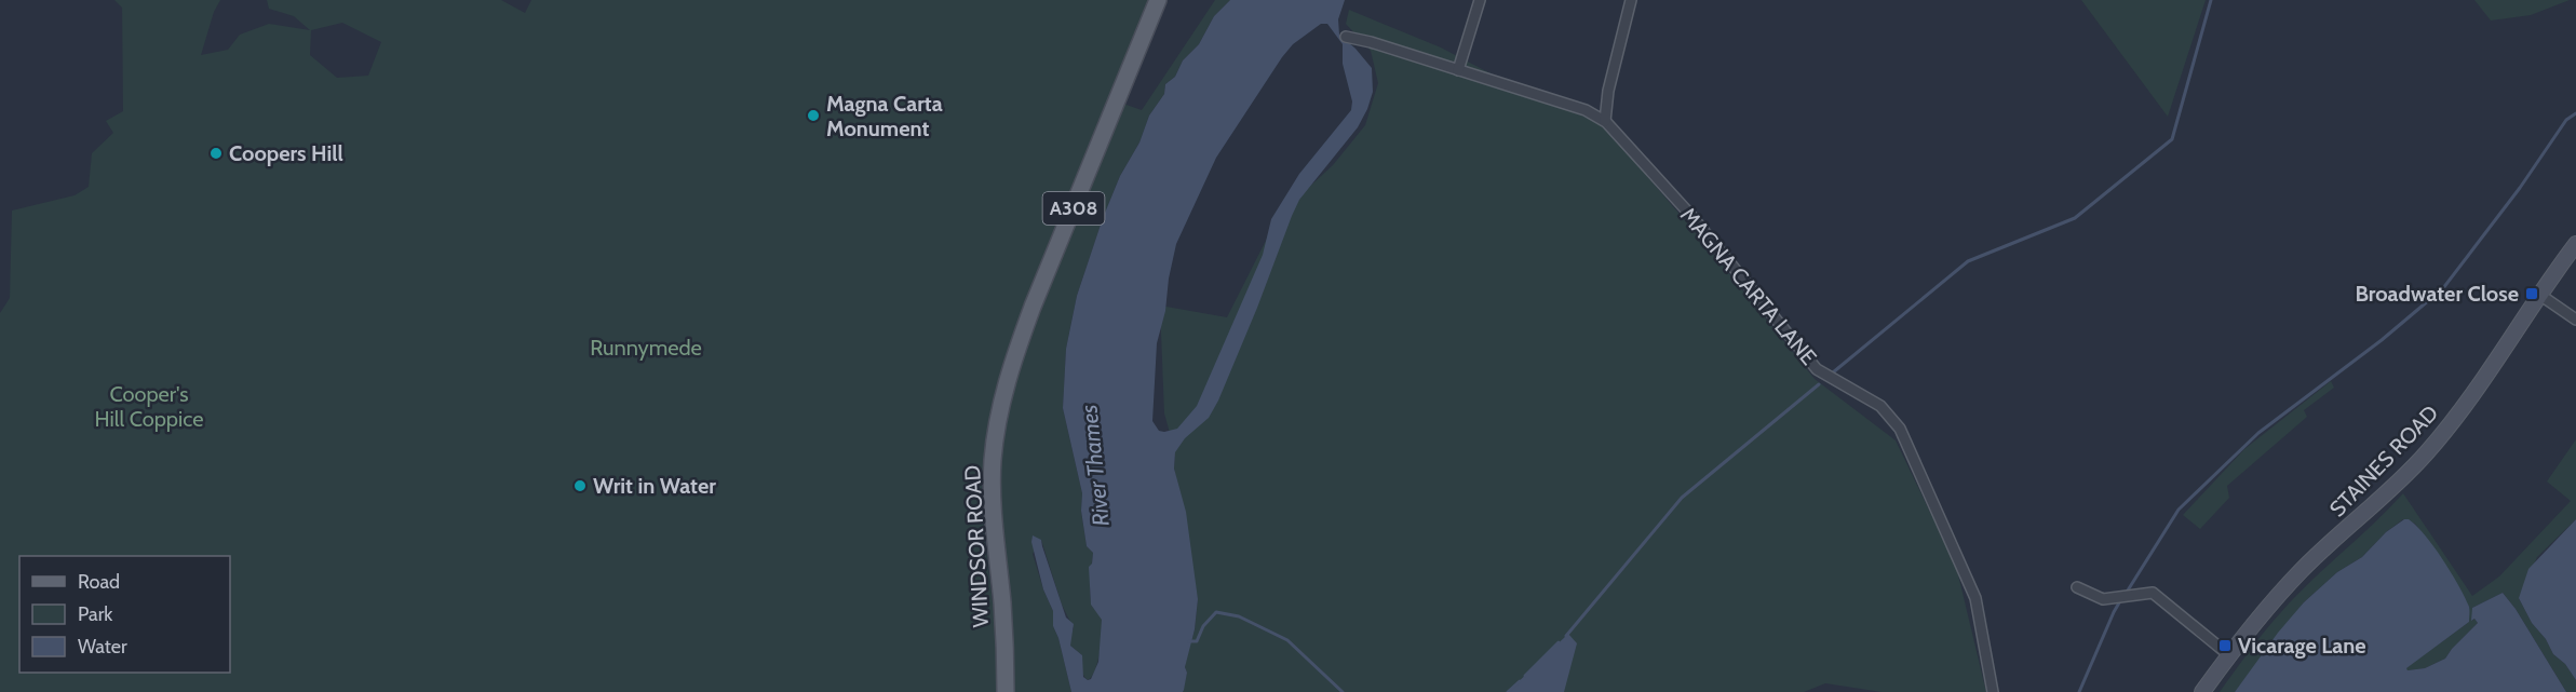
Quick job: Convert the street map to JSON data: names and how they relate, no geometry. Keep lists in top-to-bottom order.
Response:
{
  "streets": {
    "main road": ["A308", "STAINES ROAD", "WINDSOR ROAD"],
    "street": ["MAGNA CARTA LANE"]
  },
  "water": ["River Thames"],
  "parks": ["Runnymede", "Cooper's Hill Coppice"],
  "places": {
    "other": ["Magna Carta Monument", "Coopers Hill", "Writ in Water"],
    "transit": ["Broadwater Close", "Vicarage Lane"]
  },
  "legend": ["Road", "Park", "Water"]
}
